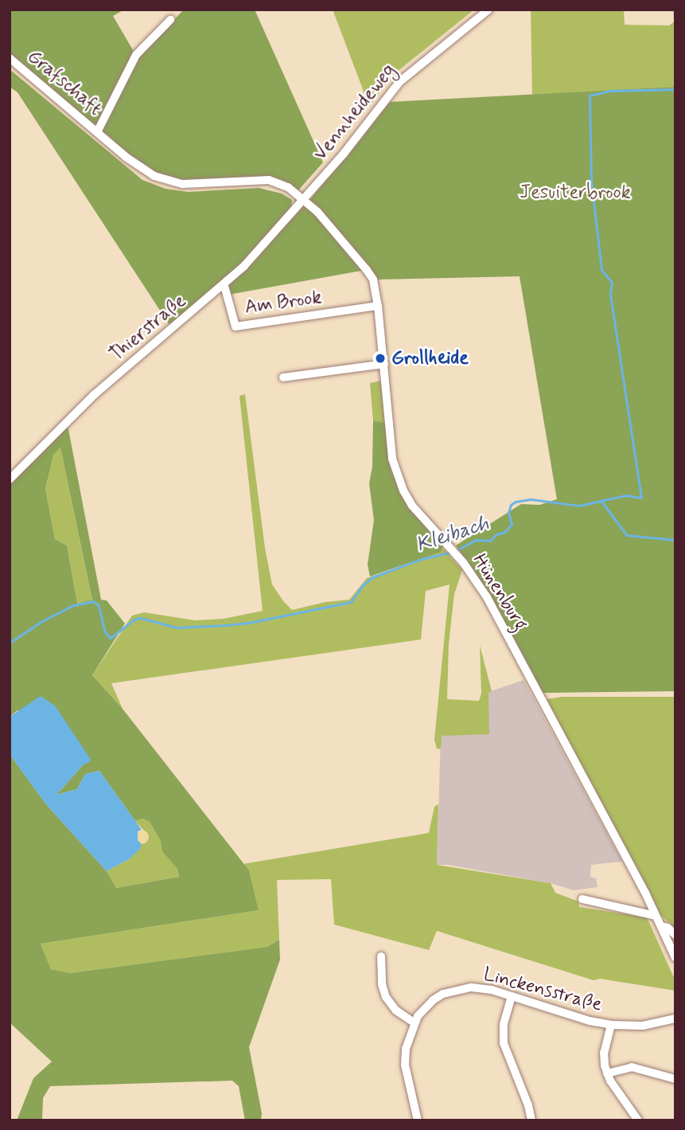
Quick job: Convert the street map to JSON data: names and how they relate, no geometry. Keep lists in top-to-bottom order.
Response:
{
  "streets": {
    "street": [
      "Grafschaft",
      "Vennheideweg",
      "Am Brook",
      "Thierstraße",
      "Hünenburg",
      "Linckensstraße"
    ]
  },
  "crossings": [
    ["Grafschaft", "Vennheideweg"],
    ["Grafschaft", "Thierstraße"],
    ["Grafschaft", "Hünenburg"],
    ["Vennheideweg", "Thierstraße"],
    ["Vennheideweg", "Hünenburg"],
    ["Am Brook", "Thierstraße"],
    ["Am Brook", "Hünenburg"],
    ["Thierstraße", "Hünenburg"]
  ],
  "water": ["Kleibach"],
  "parks": ["Jesuiterbrook"],
  "places": ["Grollheide"]
}
